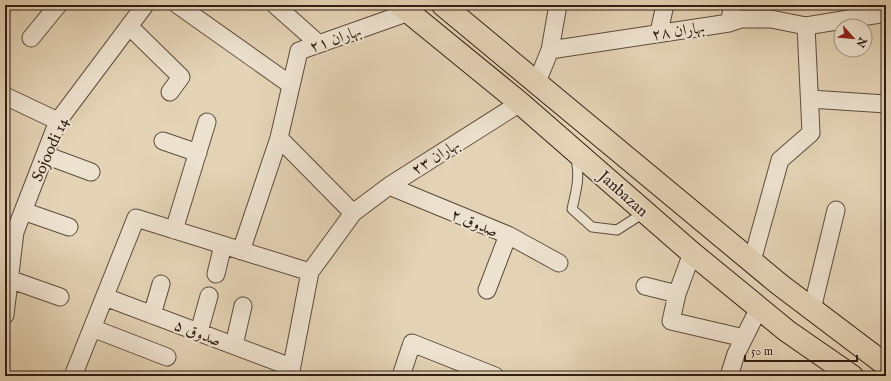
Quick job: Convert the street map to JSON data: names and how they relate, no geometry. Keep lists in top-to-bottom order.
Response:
{
  "streets": {
    "highway": ["Janbazan"],
    "street": [
      "بهاران ۲۸",
      "بهاران ۲۱",
      "Sojoodi 14",
      "بهاران ۲۳",
      "صدوق ۲",
      "صدوق ۵"
    ]
  },
  "crossings": [
    ["بهاران ۲۱", "Janbazan"],
    ["بهاران ۲۳", "Janbazan"],
    ["بهاران ۲۳", "صدوق ۲"]
  ],
  "scale_bar": "50 m",
  "north": "bottom right"
}
